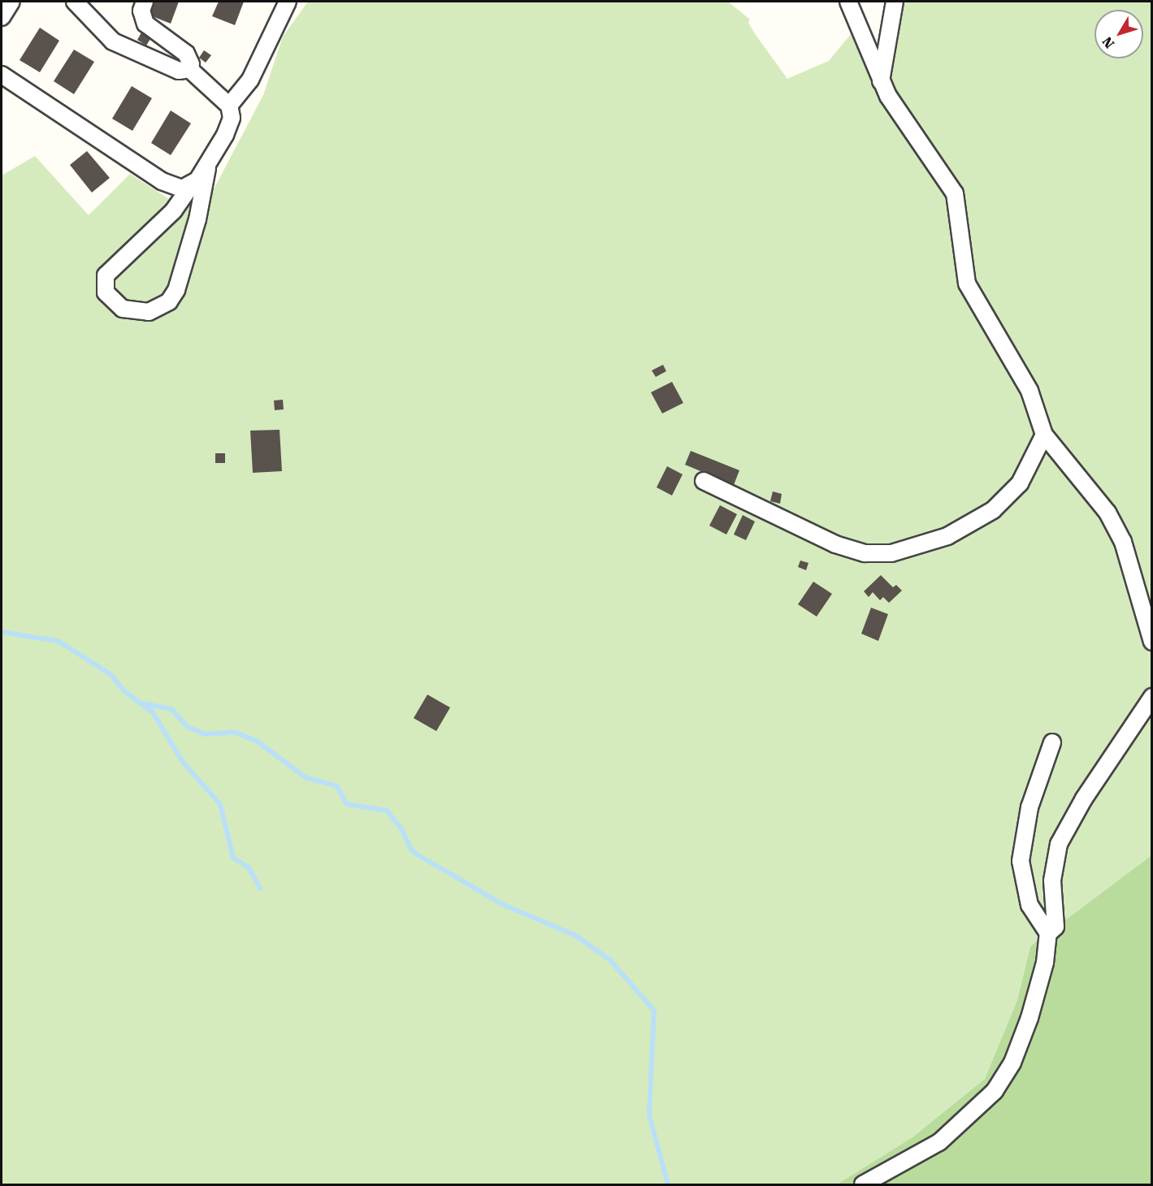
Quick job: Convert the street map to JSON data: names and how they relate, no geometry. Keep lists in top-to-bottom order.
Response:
{
  "north": "bottom left"
}
